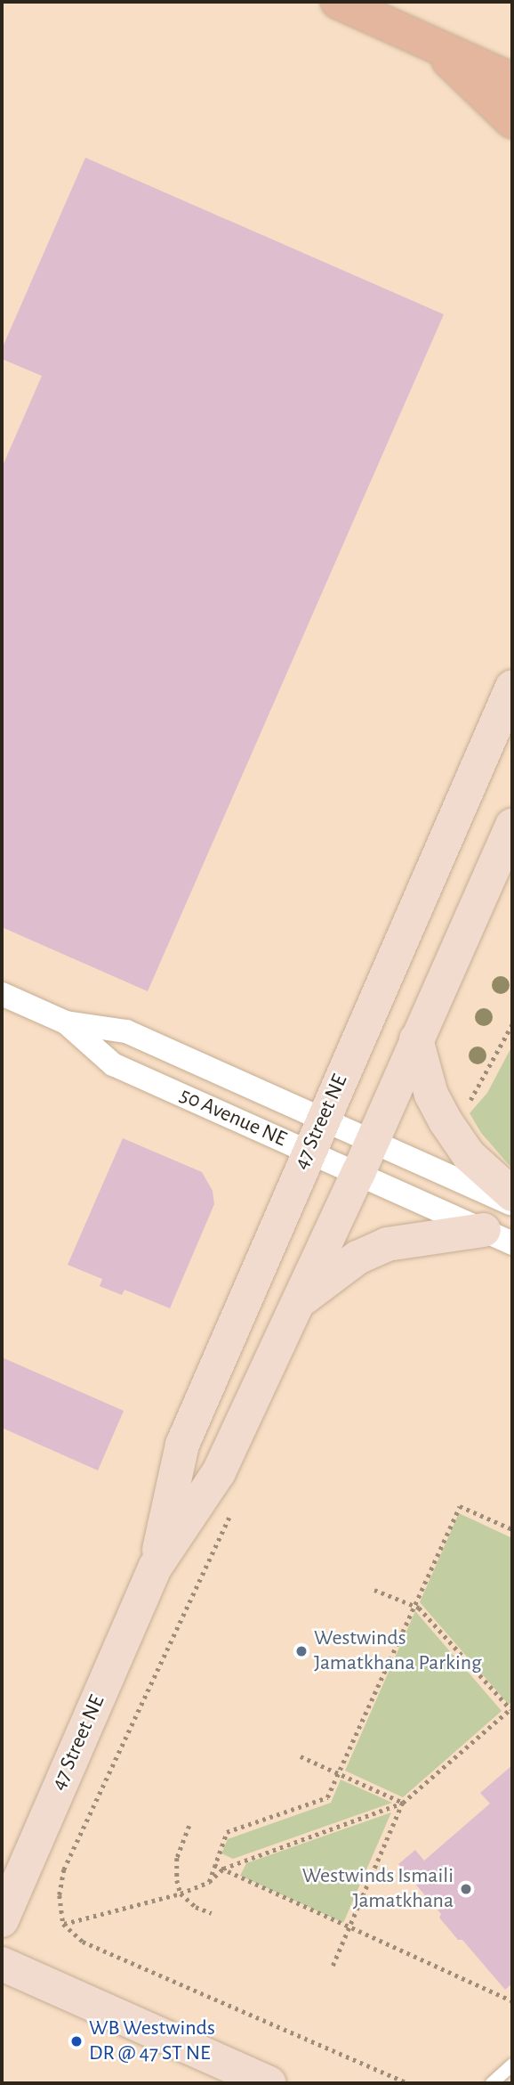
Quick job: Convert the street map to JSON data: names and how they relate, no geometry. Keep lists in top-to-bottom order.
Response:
{
  "streets": {
    "street": ["50 Avenue NE", "47 Street NE"]
  },
  "crossings": [
    ["50 Avenue NE", "47 Street NE"]
  ],
  "places": ["Westwinds Jamatkhana Parking", "Westwinds Ismaili Jamatkhana", "WB Westwinds DR @ 47 ST NE"]
}
